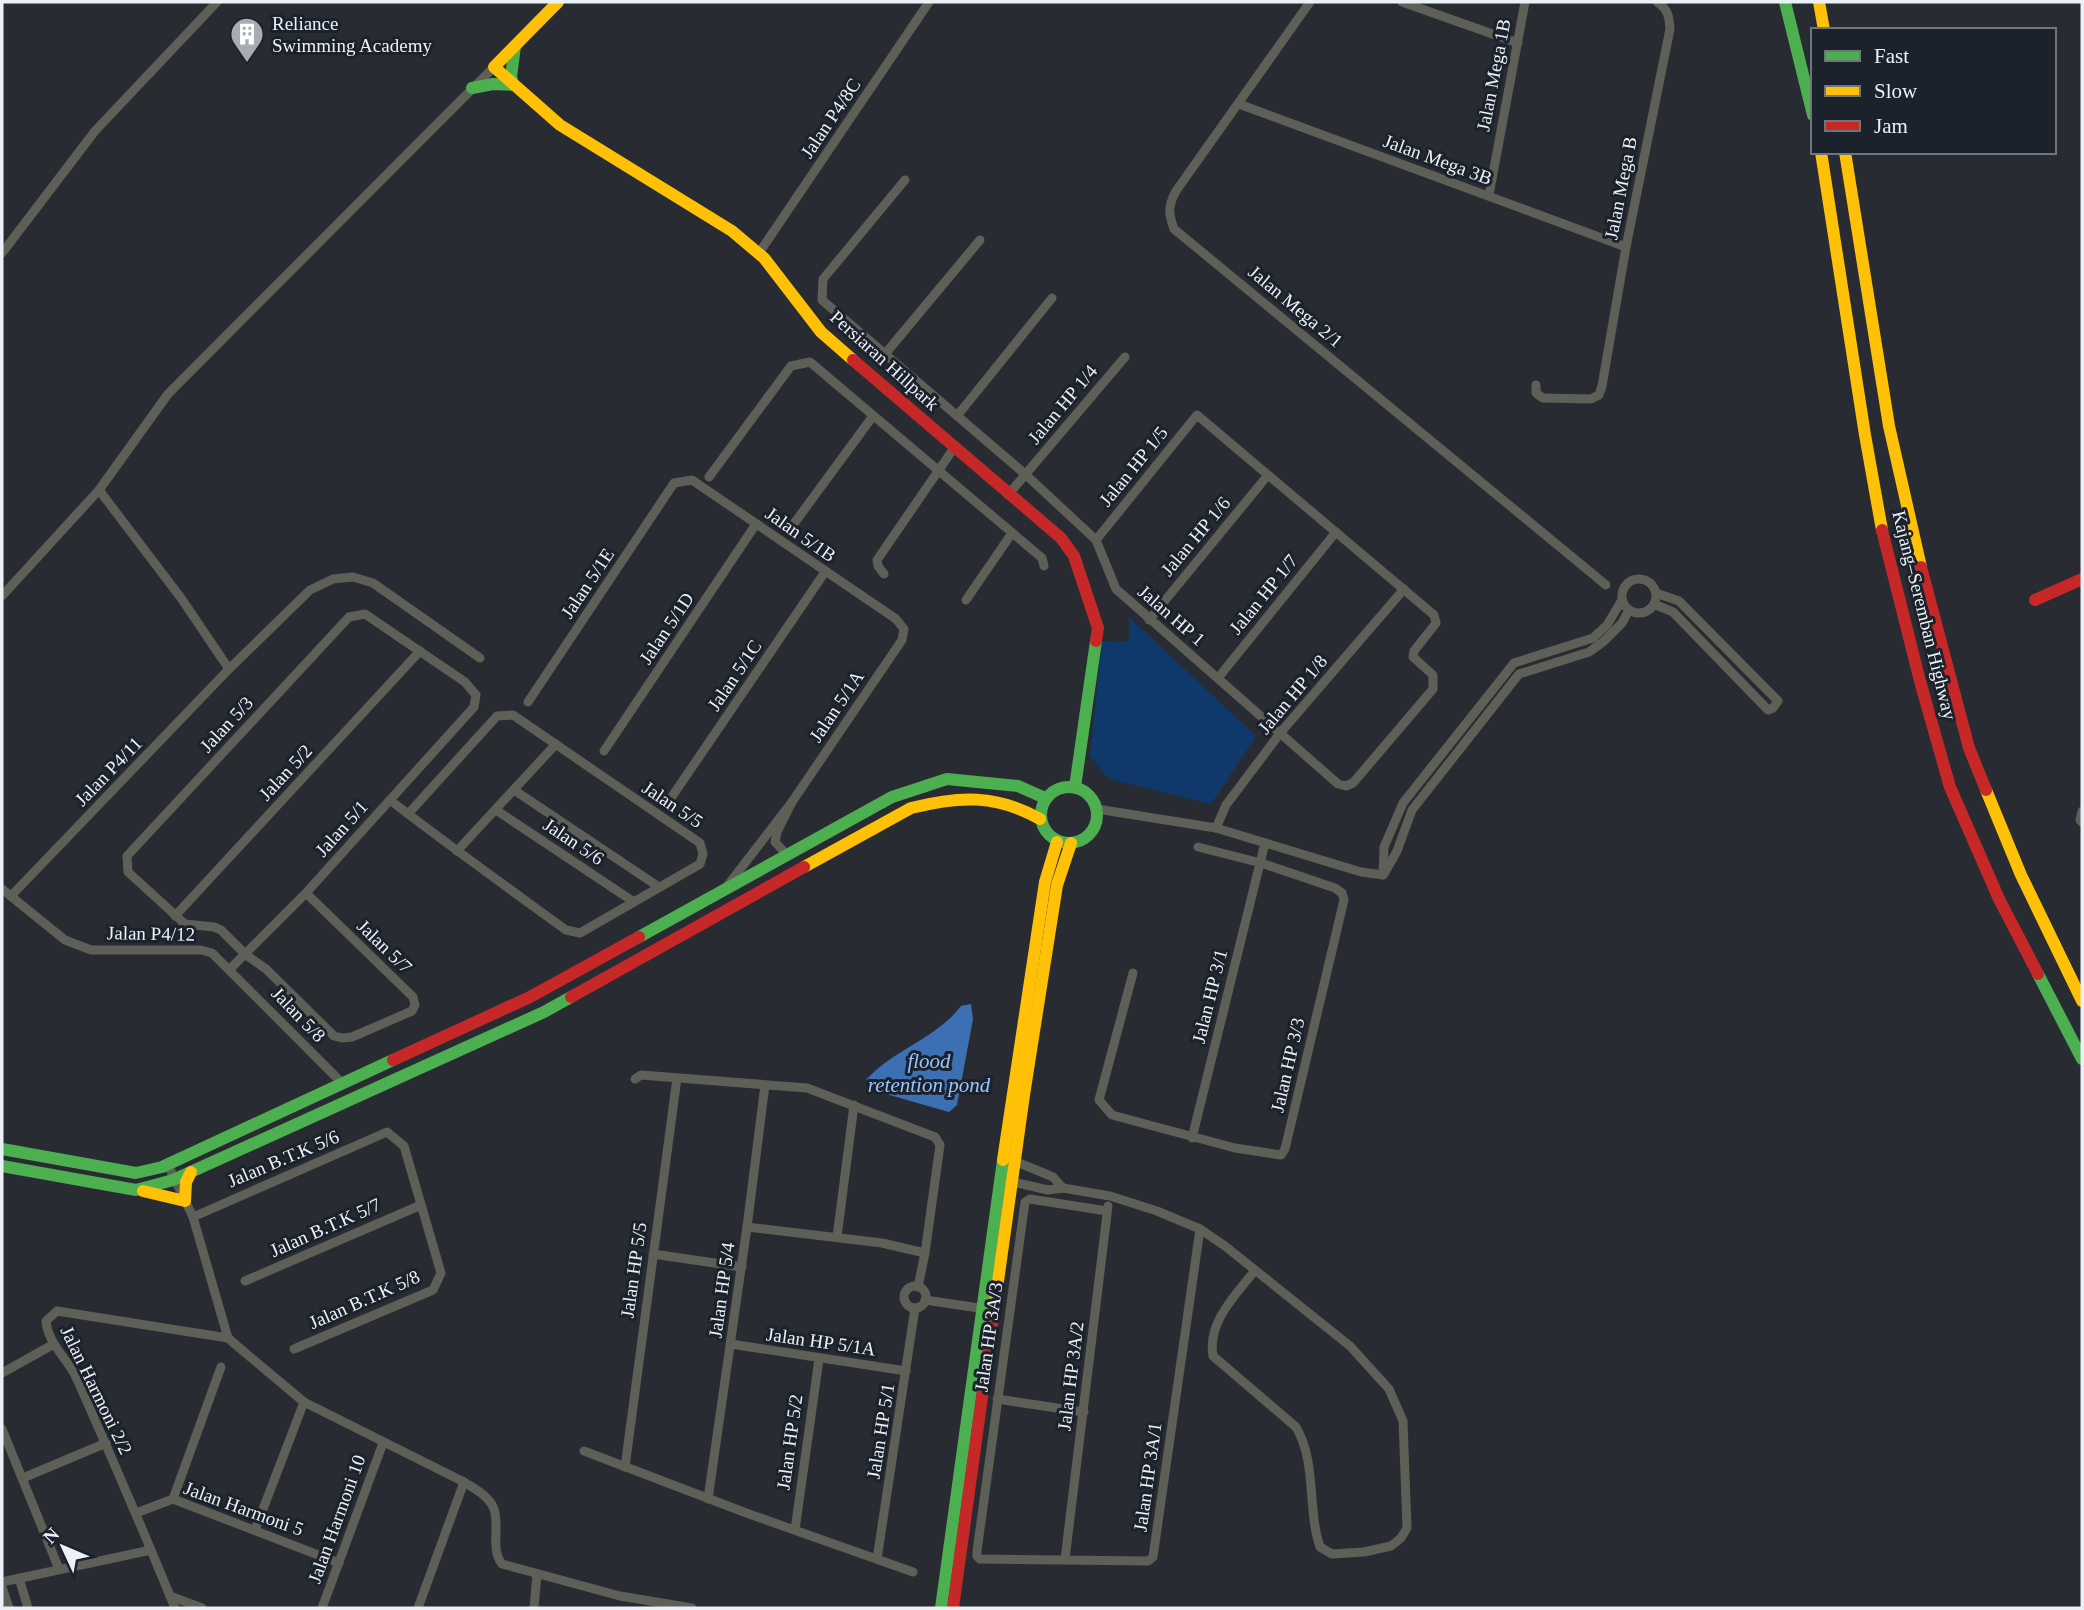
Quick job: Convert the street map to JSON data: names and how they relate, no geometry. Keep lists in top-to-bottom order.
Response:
{
  "streets": {
    "main road": ["Persiaran Hillpark", "Kajang–Seremban Highway"],
    "street": [
      "Jalan Mega 1B",
      "Jalan P4/8C",
      "Jalan Mega 3B",
      "Jalan Mega B",
      "Jalan Mega 2/1",
      "Jalan HP 1/4",
      "Jalan HP 1/5",
      "Jalan 5/1B",
      "Jalan HP 1/6",
      "Jalan 5/1E",
      "Jalan HP 1/7",
      "Jalan HP 1",
      "Jalan 5/1D",
      "Jalan 5/1C",
      "Jalan HP 1/8",
      "Jalan 5/1A",
      "Jalan 5/3",
      "Jalan P4/11",
      "Jalan 5/2",
      "Jalan 5/5",
      "Jalan 5/1",
      "Jalan 5/6",
      "Jalan P4/12",
      "Jalan 5/7",
      "Jalan HP 3/1",
      "Jalan 5/8",
      "Jalan HP 3/3",
      "Jalan B.T.K 5/6",
      "Jalan B.T.K 5/7",
      "Jalan HP 5/5",
      "Jalan HP 5/4",
      "Jalan B.T.K 5/8",
      "Jalan HP 3A/3",
      "Jalan HP 5/1A",
      "Jalan HP 3A/2",
      "Jalan Harmoni 2/2",
      "Jalan HP 5/1",
      "Jalan HP 5/2",
      "Jalan HP 3A/1",
      "Jalan Harmoni 5",
      "Jalan Harmoni 10"
    ]
  },
  "crossings": [
    ["Jalan Mega 1B", "Jalan Mega 3B"],
    ["Jalan P4/8C", "Persiaran Hillpark"],
    ["Jalan Mega 3B", "Jalan Mega B"],
    ["Jalan Mega 3B", "Jalan Mega 2/1"],
    ["Jalan HP 1/4", "Jalan HP 1"],
    ["Jalan HP 1/5", "Jalan HP 1/6"],
    ["Jalan HP 1/5", "Jalan HP 1"],
    ["Jalan 5/1B", "Jalan 5/1E"],
    ["Jalan 5/1B", "Jalan 5/1D"],
    ["Jalan 5/1B", "Jalan 5/1C"],
    ["Jalan 5/1B", "Jalan 5/1A"],
    ["Jalan HP 1/6", "Jalan HP 1"],
    ["Jalan HP 1/7", "Jalan HP 1"],
    ["Jalan HP 1", "Jalan HP 1/8"],
    ["Jalan 5/3", "Jalan 5/2"],
    ["Jalan 5/3", "Jalan 5/1"],
    ["Jalan 5/3", "Jalan 5/7"],
    ["Jalan P4/11", "Jalan P4/12"],
    ["Jalan 5/5", "Jalan 5/1"],
    ["Jalan 5/5", "Jalan 5/6"],
    ["Jalan 5/1", "Jalan P4/12"],
    ["Jalan 5/1", "Jalan 5/7"],
    ["Jalan 5/1", "Jalan 5/8"],
    ["Jalan P4/12", "Jalan 5/8"],
    ["Jalan HP 3/1", "Jalan HP 3/3"],
    ["Jalan B.T.K 5/6", "Jalan B.T.K 5/7"],
    ["Jalan B.T.K 5/6", "Jalan B.T.K 5/8"],
    ["Jalan B.T.K 5/7", "Jalan B.T.K 5/8"],
    ["Jalan HP 5/4", "Jalan HP 5/1A"],
    ["Jalan HP 3A/3", "Jalan HP 3A/2"],
    ["Jalan HP 3A/3", "Jalan HP 3A/1"],
    ["Jalan HP 5/1A", "Jalan HP 5/1"],
    ["Jalan HP 5/1A", "Jalan HP 5/2"],
    ["Jalan HP 3A/2", "Jalan HP 3A/1"],
    ["Jalan Harmoni 2/2", "Jalan Harmoni 5"],
    ["Jalan Harmoni 5", "Jalan Harmoni 10"]
  ],
  "water": ["flood retention pond"],
  "places": {
    "building": ["Reliance Swimming Academy"]
  },
  "legend": ["Fast", "Slow", "Jam"],
  "north": "top left"
}
